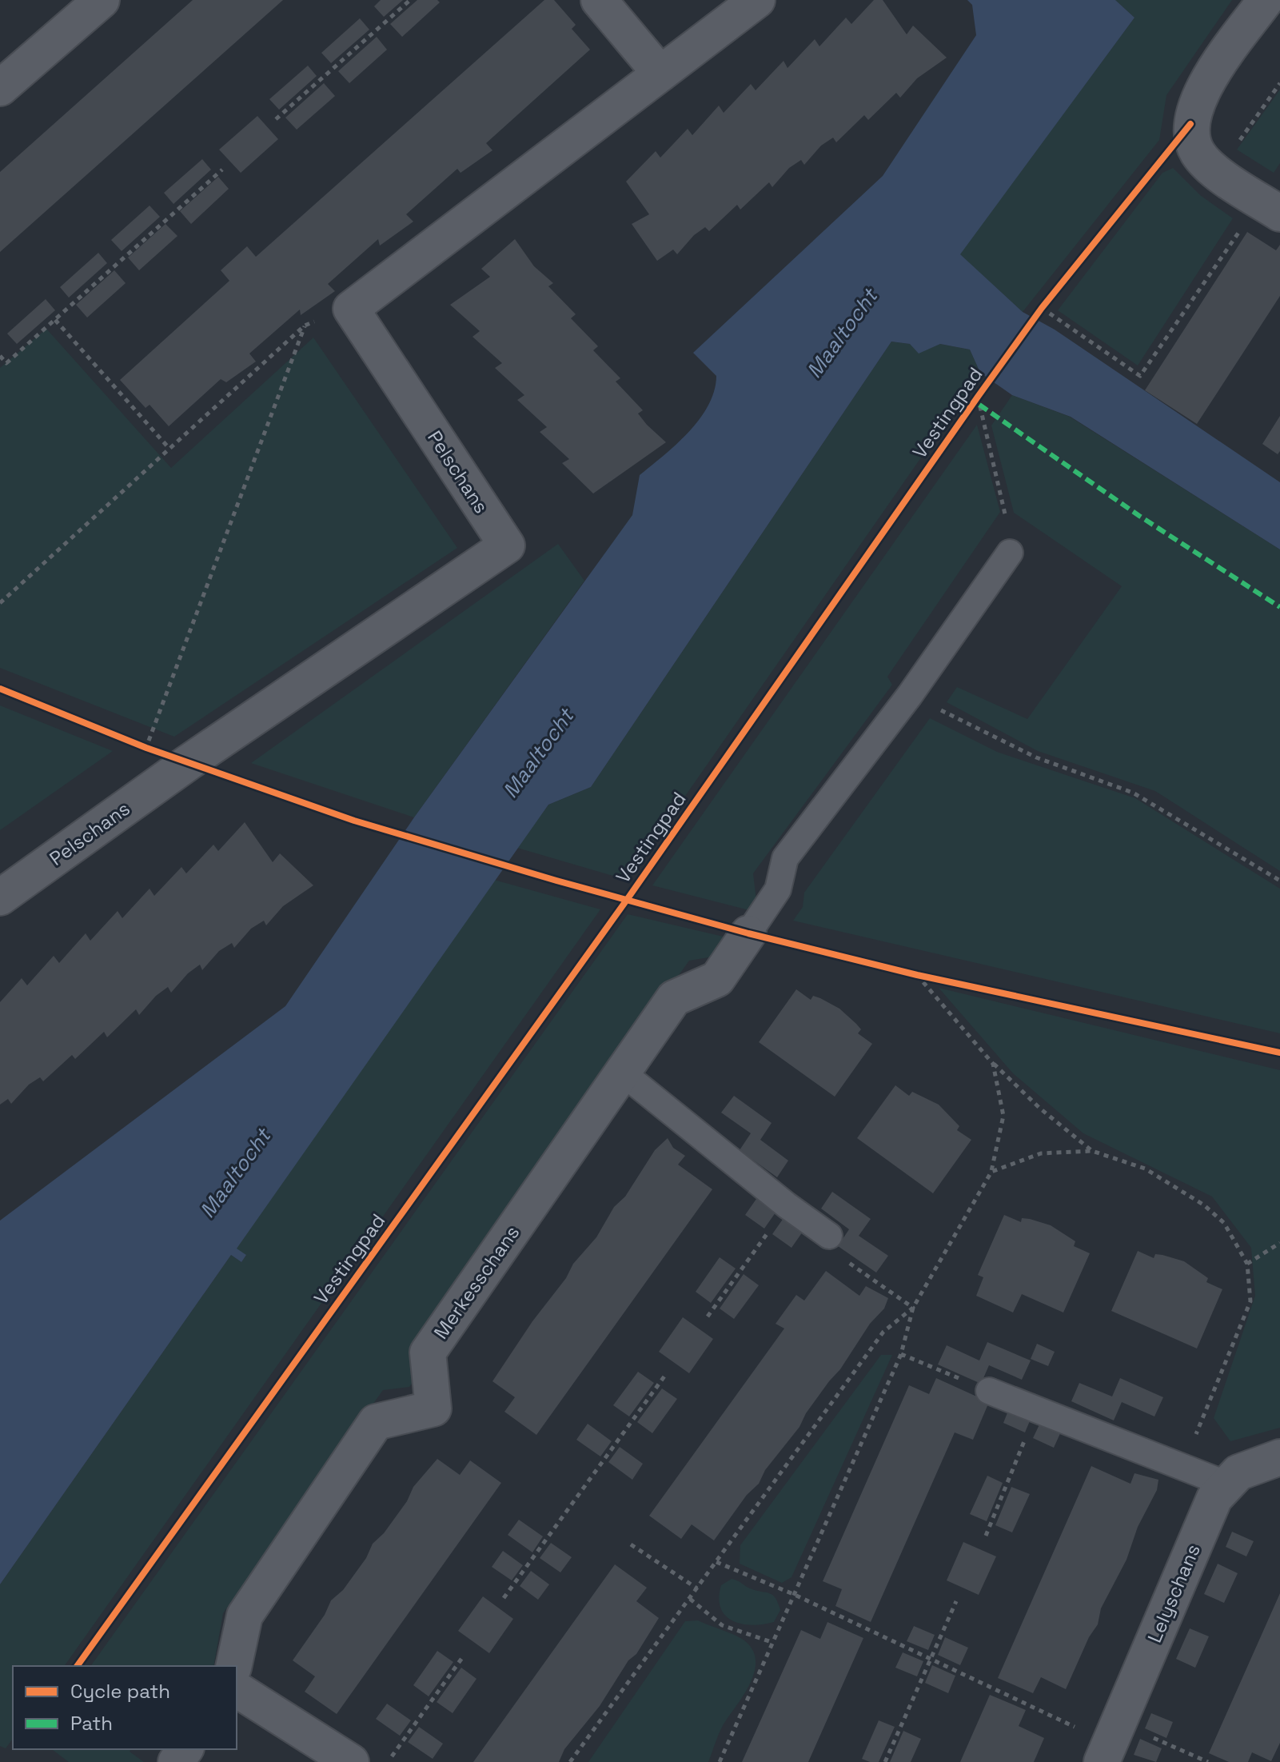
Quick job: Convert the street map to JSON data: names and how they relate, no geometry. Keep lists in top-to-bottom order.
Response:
{
  "streets": {
    "street": ["Pelschans", "Merkesschans", "Lelyschans"],
    "cycle path": ["Vestingpad"]
  },
  "water": ["Maaltocht"],
  "legend": ["Cycle path", "Path"]
}
